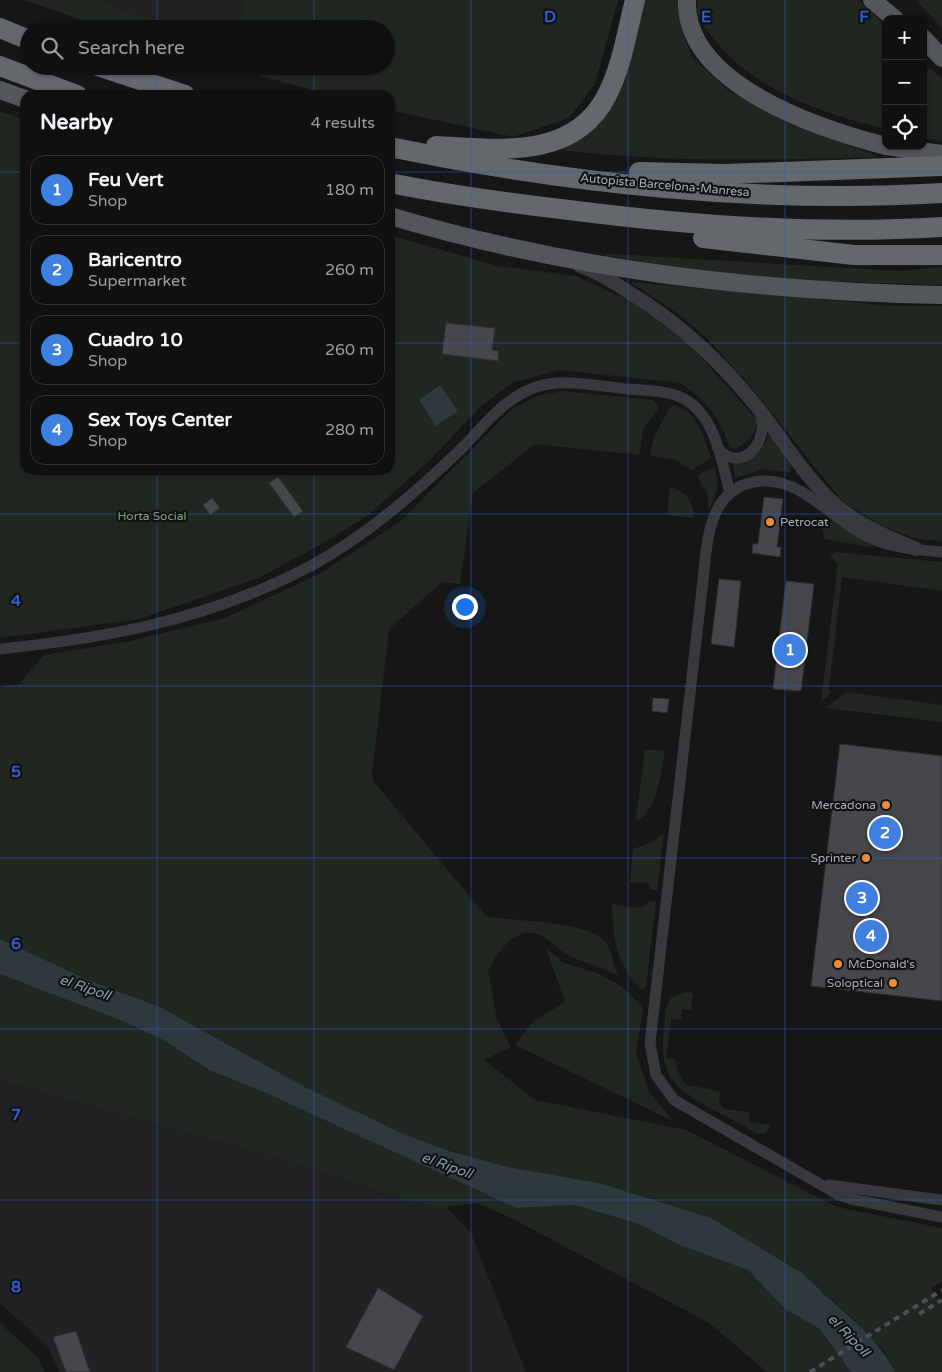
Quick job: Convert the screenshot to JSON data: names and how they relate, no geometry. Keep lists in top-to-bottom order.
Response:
{
  "streets": {
    "highway": ["Autopista Barcelona-Manresa"]
  },
  "water": ["el Ripoll"],
  "parks": ["Horta Social"],
  "places": [
    "Petrocat",
    "Mercadona",
    "Sprinter",
    "McDonald's",
    "Soloptical"
  ],
  "page": {
    "map_buttons": ["+", "−"],
    "search": "Search here",
    "heading": ["Nearby", "4 results"],
    "list": [
      {
        "mark": "1",
        "name": "Feu Vert",
        "note": "Shop",
        "value": "180 m"
      },
      {
        "mark": "2",
        "name": "Baricentro",
        "note": "Supermarket",
        "value": "260 m"
      },
      {
        "mark": "3",
        "name": "Cuadro 10",
        "note": "Shop",
        "value": "260 m"
      },
      {
        "mark": "4",
        "name": "Sex Toys Center",
        "note": "Shop",
        "value": "280 m"
      }
    ],
    "pins": [
      "1",
      "2",
      "3",
      "4"
    ]
  },
  "grid": {
    "columns": ["D", "E", "F"],
    "rows": [
      "4",
      "5",
      "6",
      "7",
      "8"
    ]
  }
}
